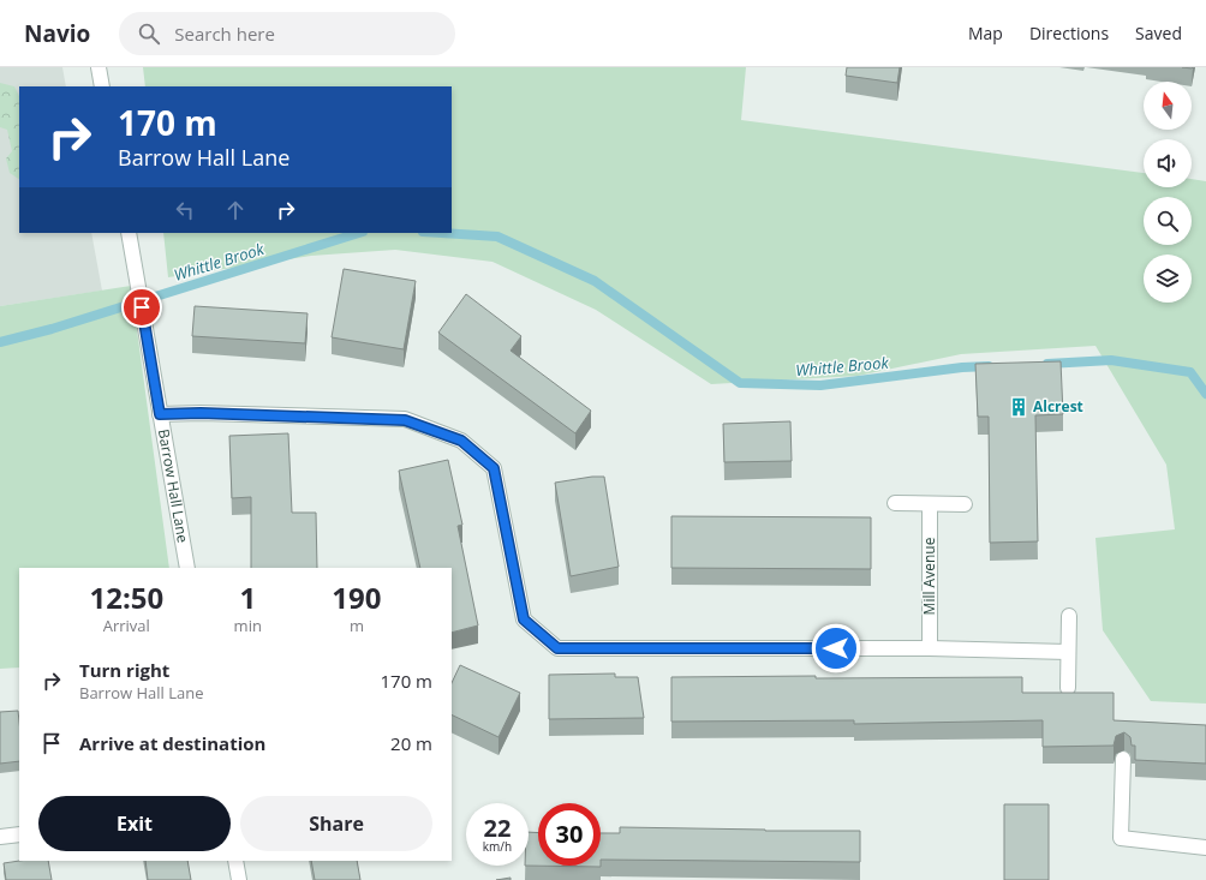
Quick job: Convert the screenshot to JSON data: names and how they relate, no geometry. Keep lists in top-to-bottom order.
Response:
{
  "streets": {
    "street": ["Barrow Hall Lane", "Mill Avenue"]
  },
  "water": ["Whittle Brook"],
  "places": {
    "building": ["Alcrest"]
  },
  "north": "top",
  "page": {
    "header": "Navio",
    "search": "Search here",
    "nav": ["Map", "Directions", "Saved"],
    "turn": ["170 m", "Barrow Hall Lane"],
    "eta": [
      "12:50",
      "Arrival",
      "1",
      "min",
      "190",
      "m"
    ],
    "list": [
      {
        "name": "Turn right",
        "note": "Barrow Hall Lane",
        "value": "170 m"
      },
      {
        "name": "Arrive at destination",
        "value": "20 m"
      }
    ],
    "buttons": ["Exit", "Share"],
    "speed": "22 km/h",
    "limit": "30"
  }
}
